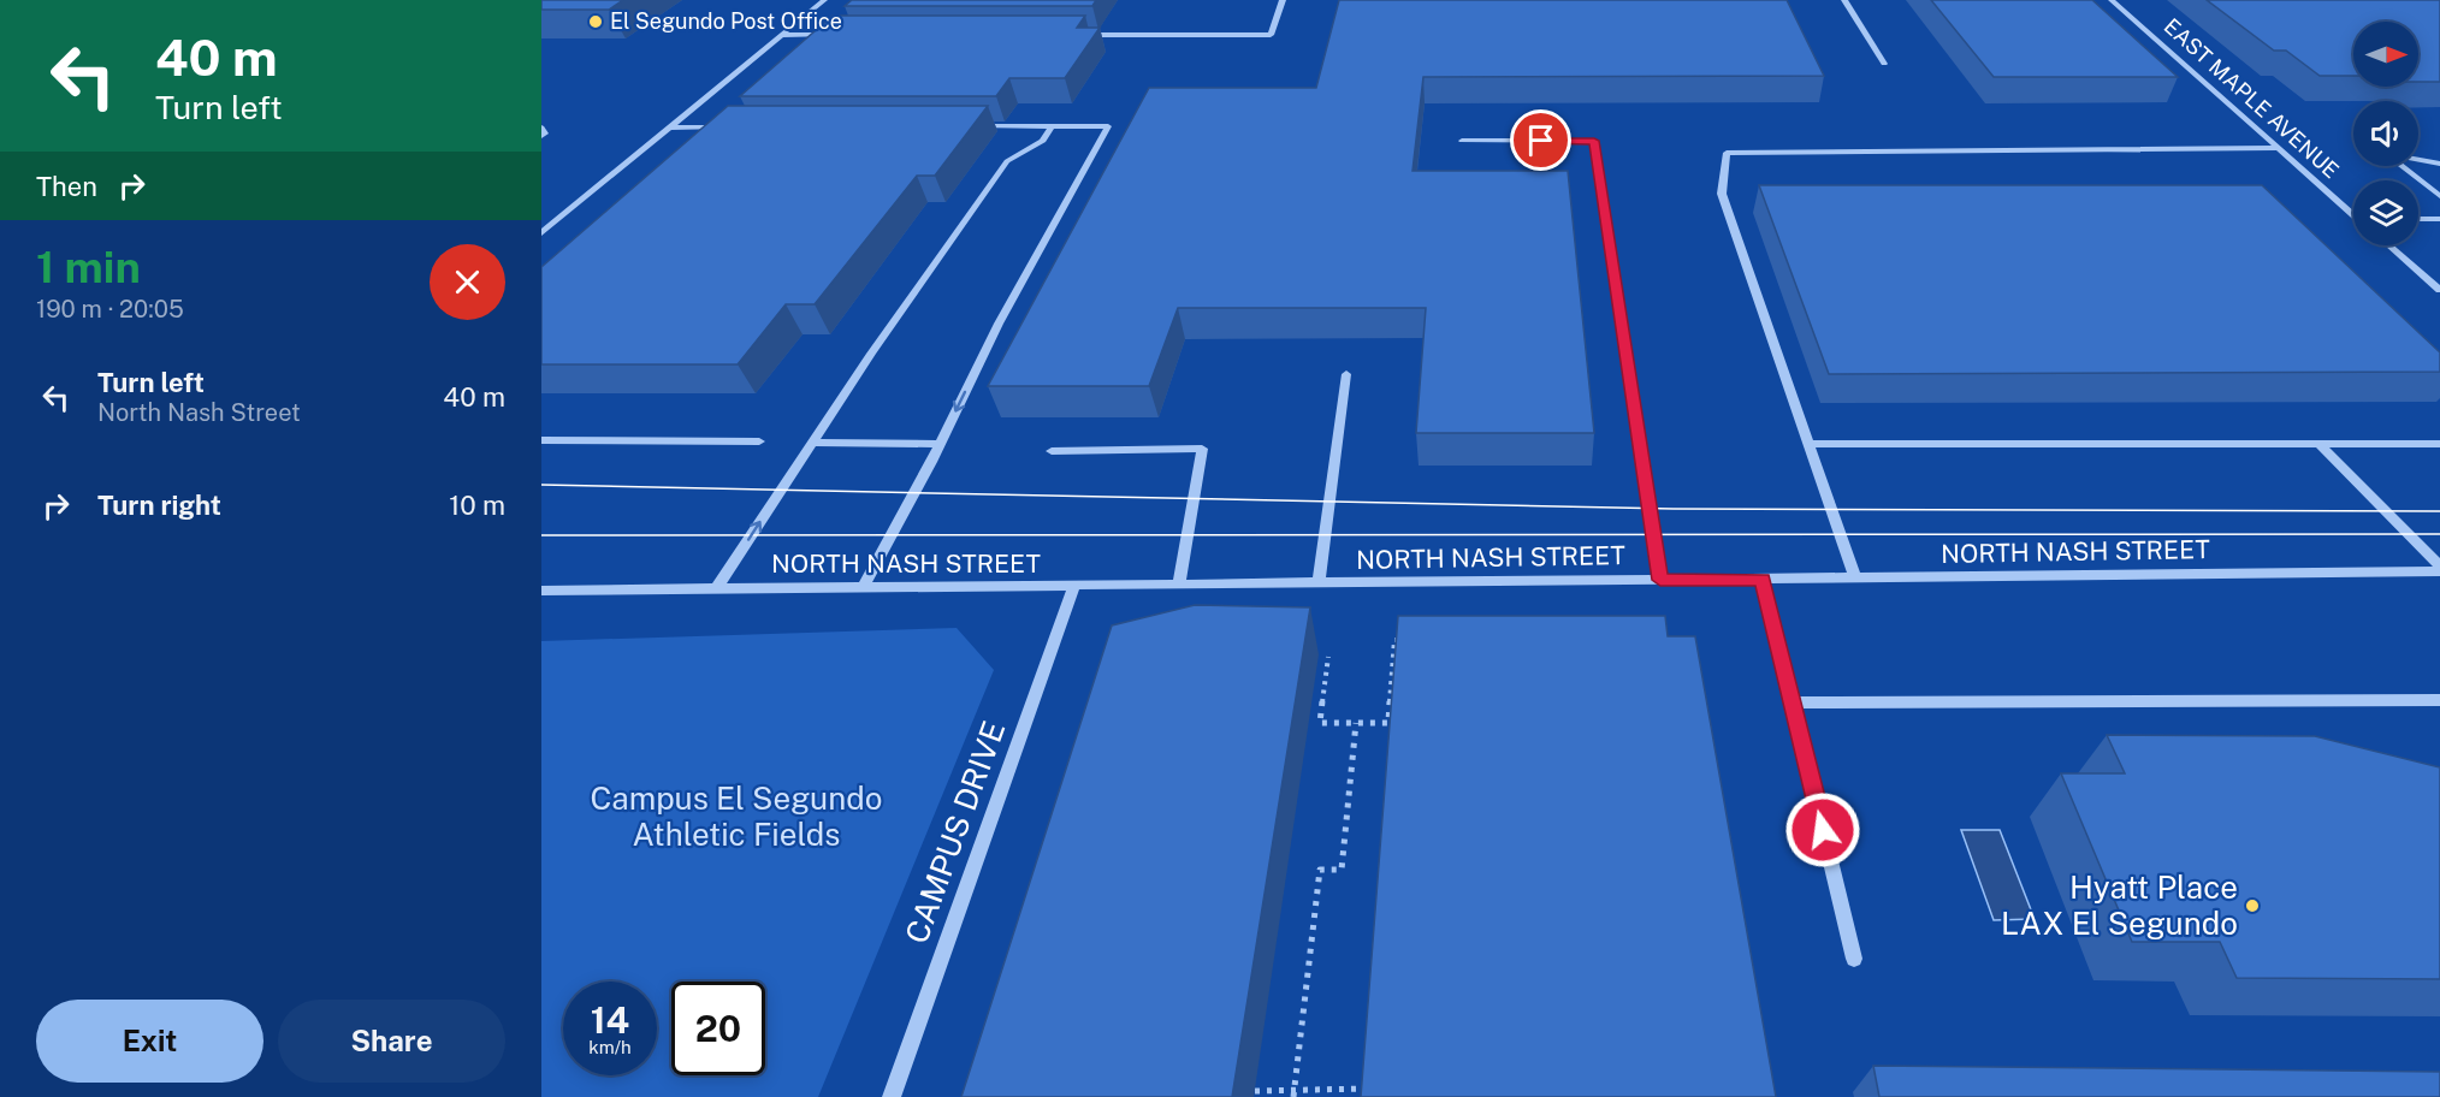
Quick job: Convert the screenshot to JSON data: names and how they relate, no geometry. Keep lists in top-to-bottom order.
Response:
{
  "streets": {
    "street": ["EAST MAPLE AVENUE", "NORTH NASH STREET", "CAMPUS DRIVE"]
  },
  "crossings": [
    ["NORTH NASH STREET", "CAMPUS DRIVE"]
  ],
  "parks": ["Campus El Segundo Athletic Fields"],
  "places": ["El Segundo Post Office", "Hyatt Place LAX El Segundo"],
  "north": "right",
  "page": {
    "turn": ["40 m", "Turn left"],
    "then": "Then",
    "heading": ["1 min", "190 m · 20:05"],
    "list": [
      {
        "name": "Turn left",
        "note": "North Nash Street",
        "value": "40 m"
      },
      {
        "name": "Turn right",
        "value": "10 m"
      }
    ],
    "speed": "14 km/h",
    "limit": "20",
    "buttons": ["Exit", "Share"]
  }
}
